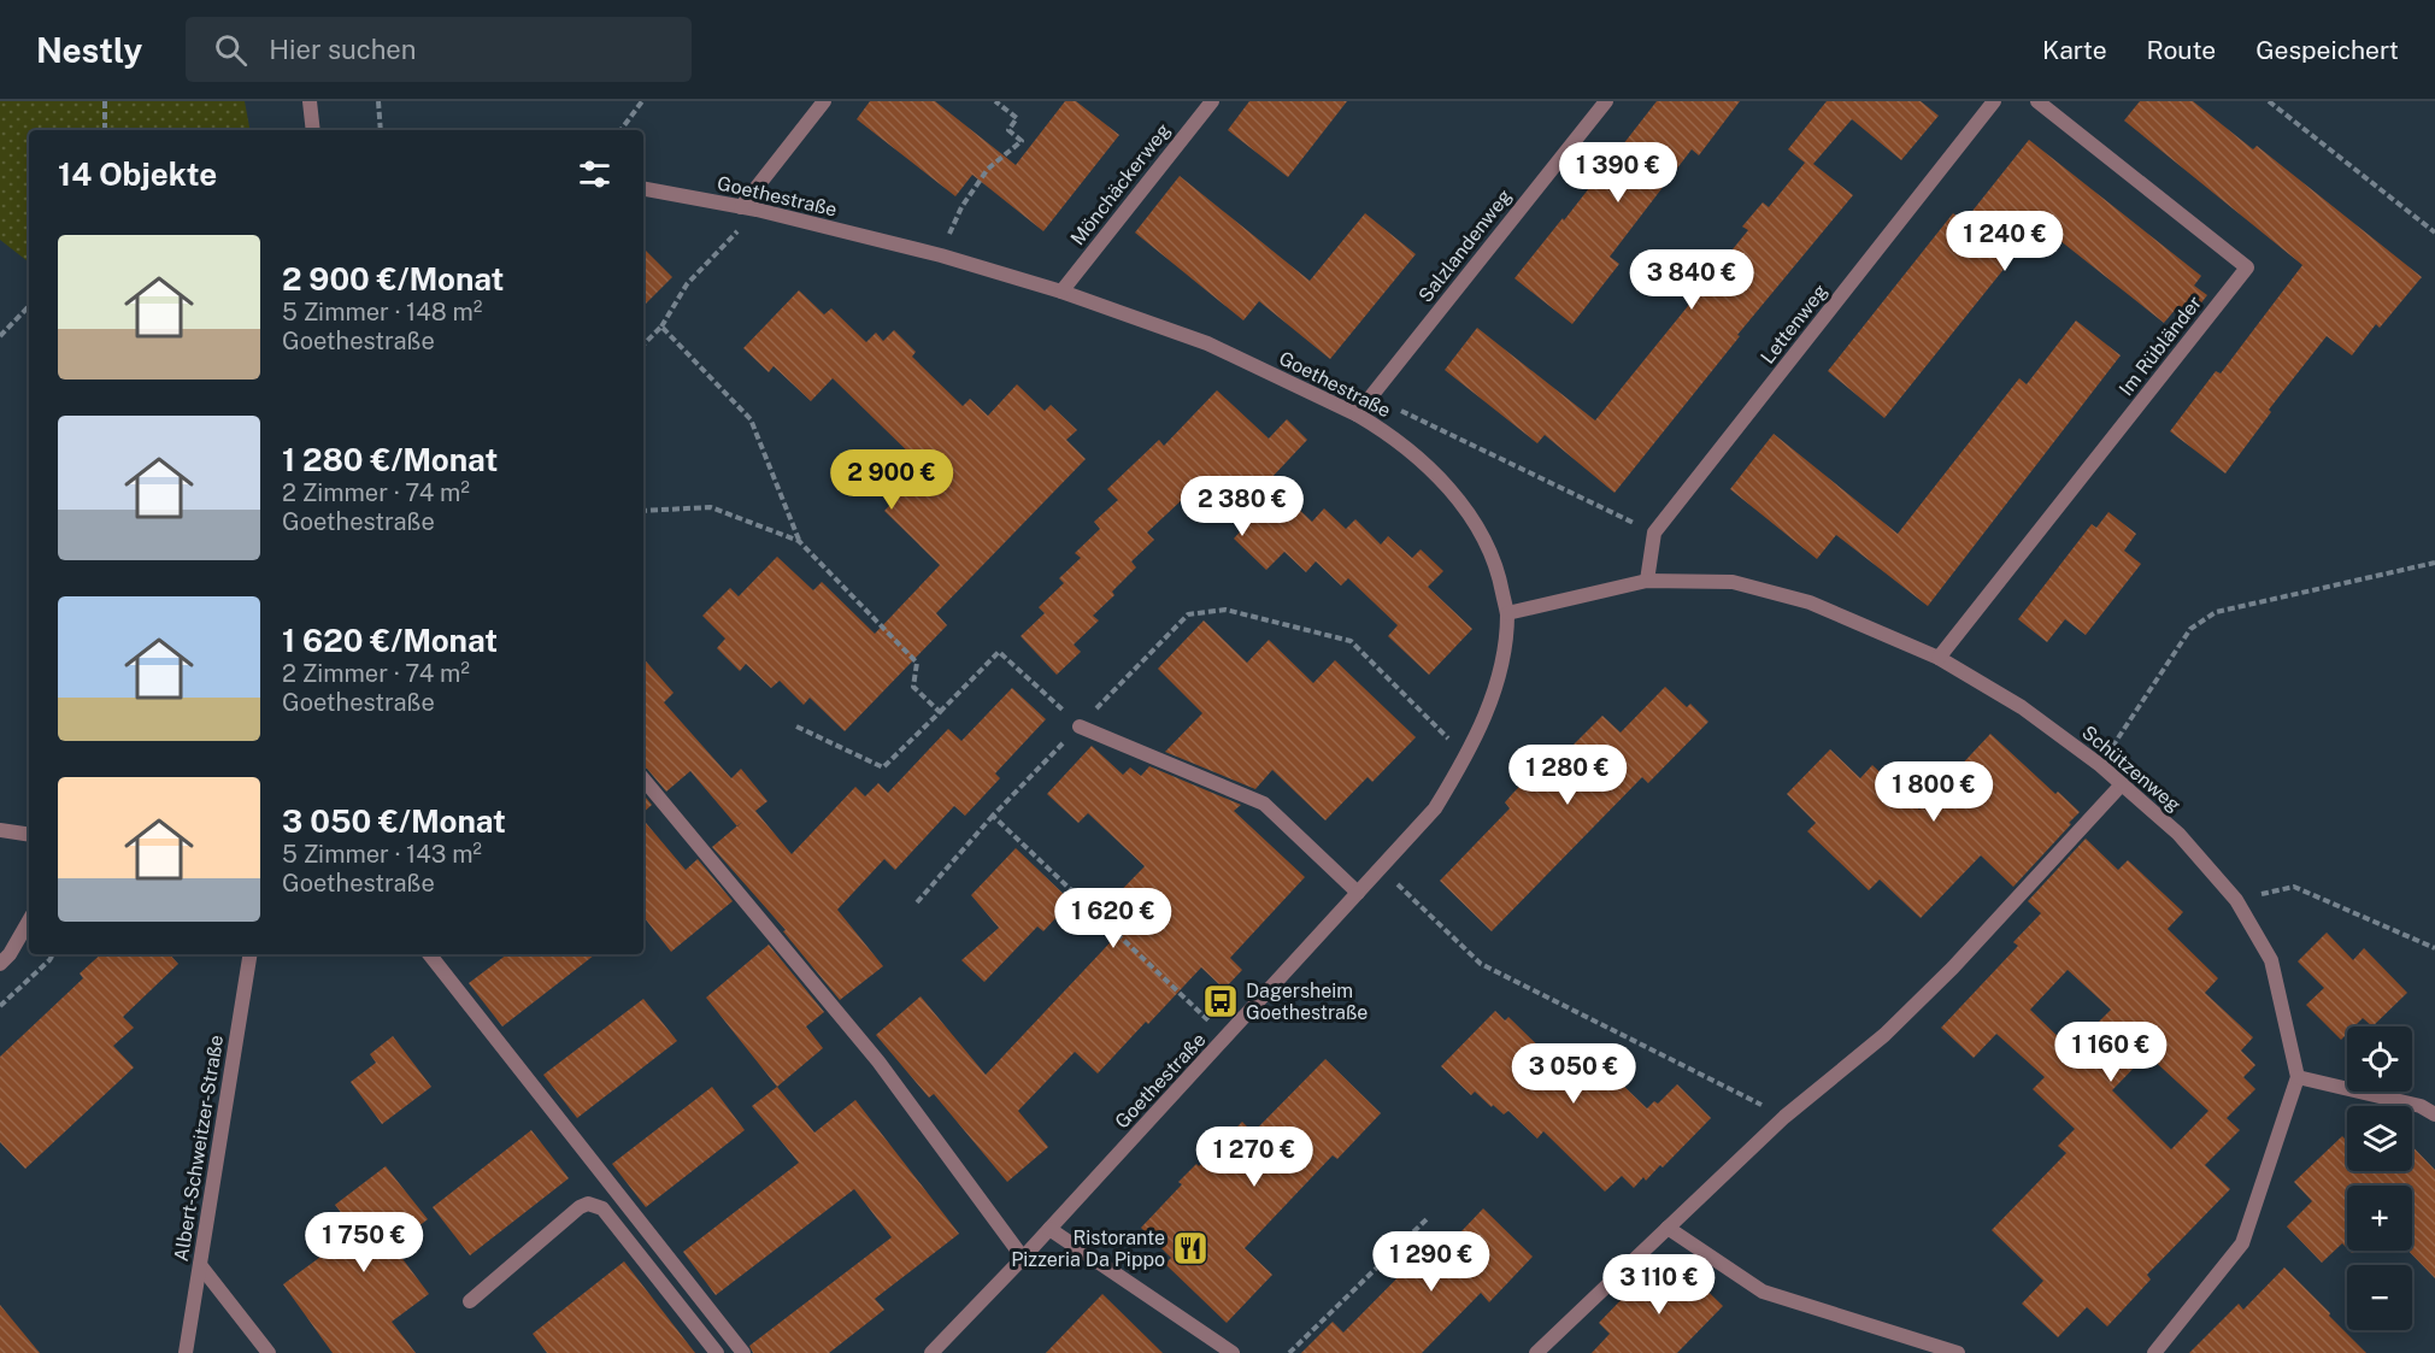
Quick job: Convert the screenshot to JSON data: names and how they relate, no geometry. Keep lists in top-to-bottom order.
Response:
{
  "streets": {
    "street": [
      "Mönchäckerweg",
      "Goethestraße",
      "Salzlandenweg",
      "Lettenweg",
      "Im Rübländer",
      "Schützenweg",
      "Albert-Schweitzer-Straße"
    ]
  },
  "crossings": [
    ["Mönchäckerweg", "Goethestraße"],
    ["Goethestraße", "Salzlandenweg"],
    ["Goethestraße", "Schützenweg"],
    ["Lettenweg", "Schützenweg"],
    ["Im Rübländer", "Schützenweg"]
  ],
  "places": {
    "bus stop": ["Dagersheim Goethestraße"],
    "restaurant": ["Ristorante Pizzeria Da Pippo"]
  },
  "page": {
    "header": "Nestly",
    "search": "Hier suchen",
    "nav": ["Karte", "Route", "Gespeichert"],
    "heading": "14 Objekte",
    "price": [
      "1 390 €",
      "1 240 €",
      "3 840 €",
      "2 900 €",
      "2 380 €",
      "1 280 €",
      "1 800 €",
      "1 620 €",
      "1 160 €",
      "3 050 €",
      "1 270 €",
      "1 750 €",
      "1 290 €",
      "3 110 €"
    ],
    "list": [
      {
        "name": "2 900 €/Monat",
        "note": "5 Zimmer · 148 m² · Goethestraße"
      },
      {
        "name": "1 280 €/Monat",
        "note": "2 Zimmer · 74 m² · Goethestraße"
      },
      {
        "name": "1 620 €/Monat",
        "note": "2 Zimmer · 74 m² · Goethestraße"
      },
      {
        "name": "3 050 €/Monat",
        "note": "5 Zimmer · 143 m² · Goethestraße"
      }
    ],
    "map_buttons": ["+", "−"]
  }
}
